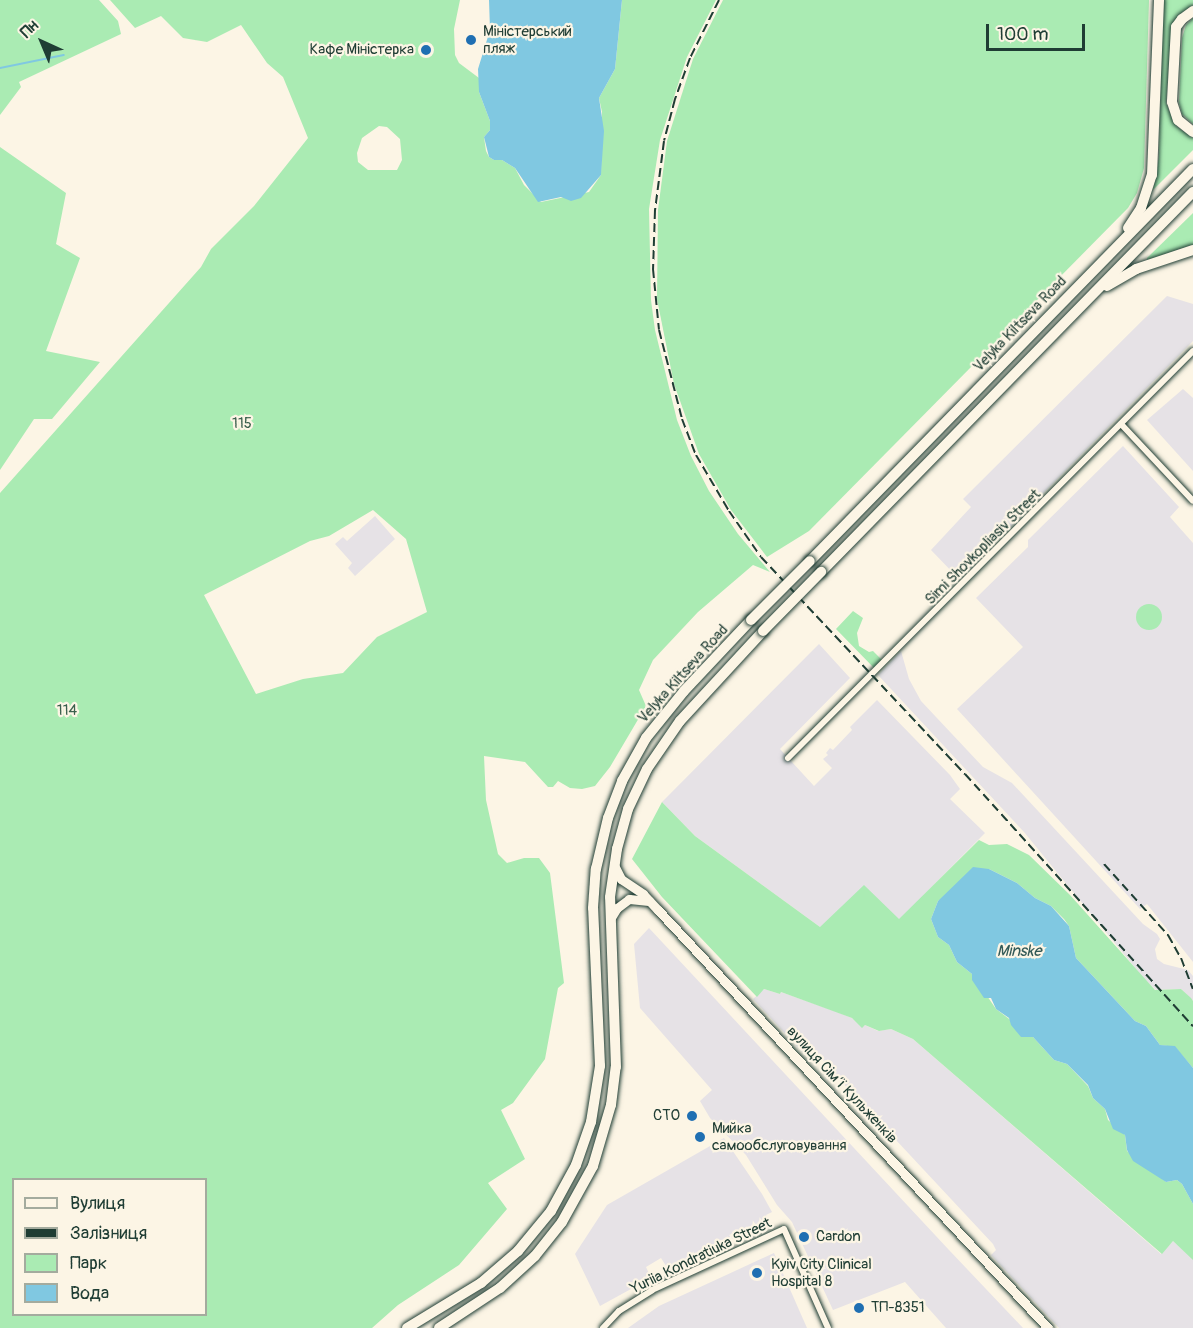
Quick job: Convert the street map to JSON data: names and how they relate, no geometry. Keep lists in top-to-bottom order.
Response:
{
  "streets": {
    "main road": ["Velyka Kiltseva Road", "вулиця Сімʼї Кульженків"],
    "street": ["Simi Shovkopliasiv Street", "Yuriia Kondratiuka Street"]
  },
  "crossings": [
    ["Velyka Kiltseva Road", "вулиця Сімʼї Кульженків"]
  ],
  "water": ["Minske"],
  "parks": ["115", "114"],
  "places": [
    "Міністерський пляж",
    "Кафе Міністерка",
    "СТО",
    "Мийка самообслуговування",
    "Cardon",
    "Kyiv City Clinical Hospital 8",
    "ТП-8351"
  ],
  "legend": [
    "Вулиця",
    "Залізниця",
    "Парк",
    "Вода"
  ],
  "scale_bar": "100 m",
  "north": "top left"
}
